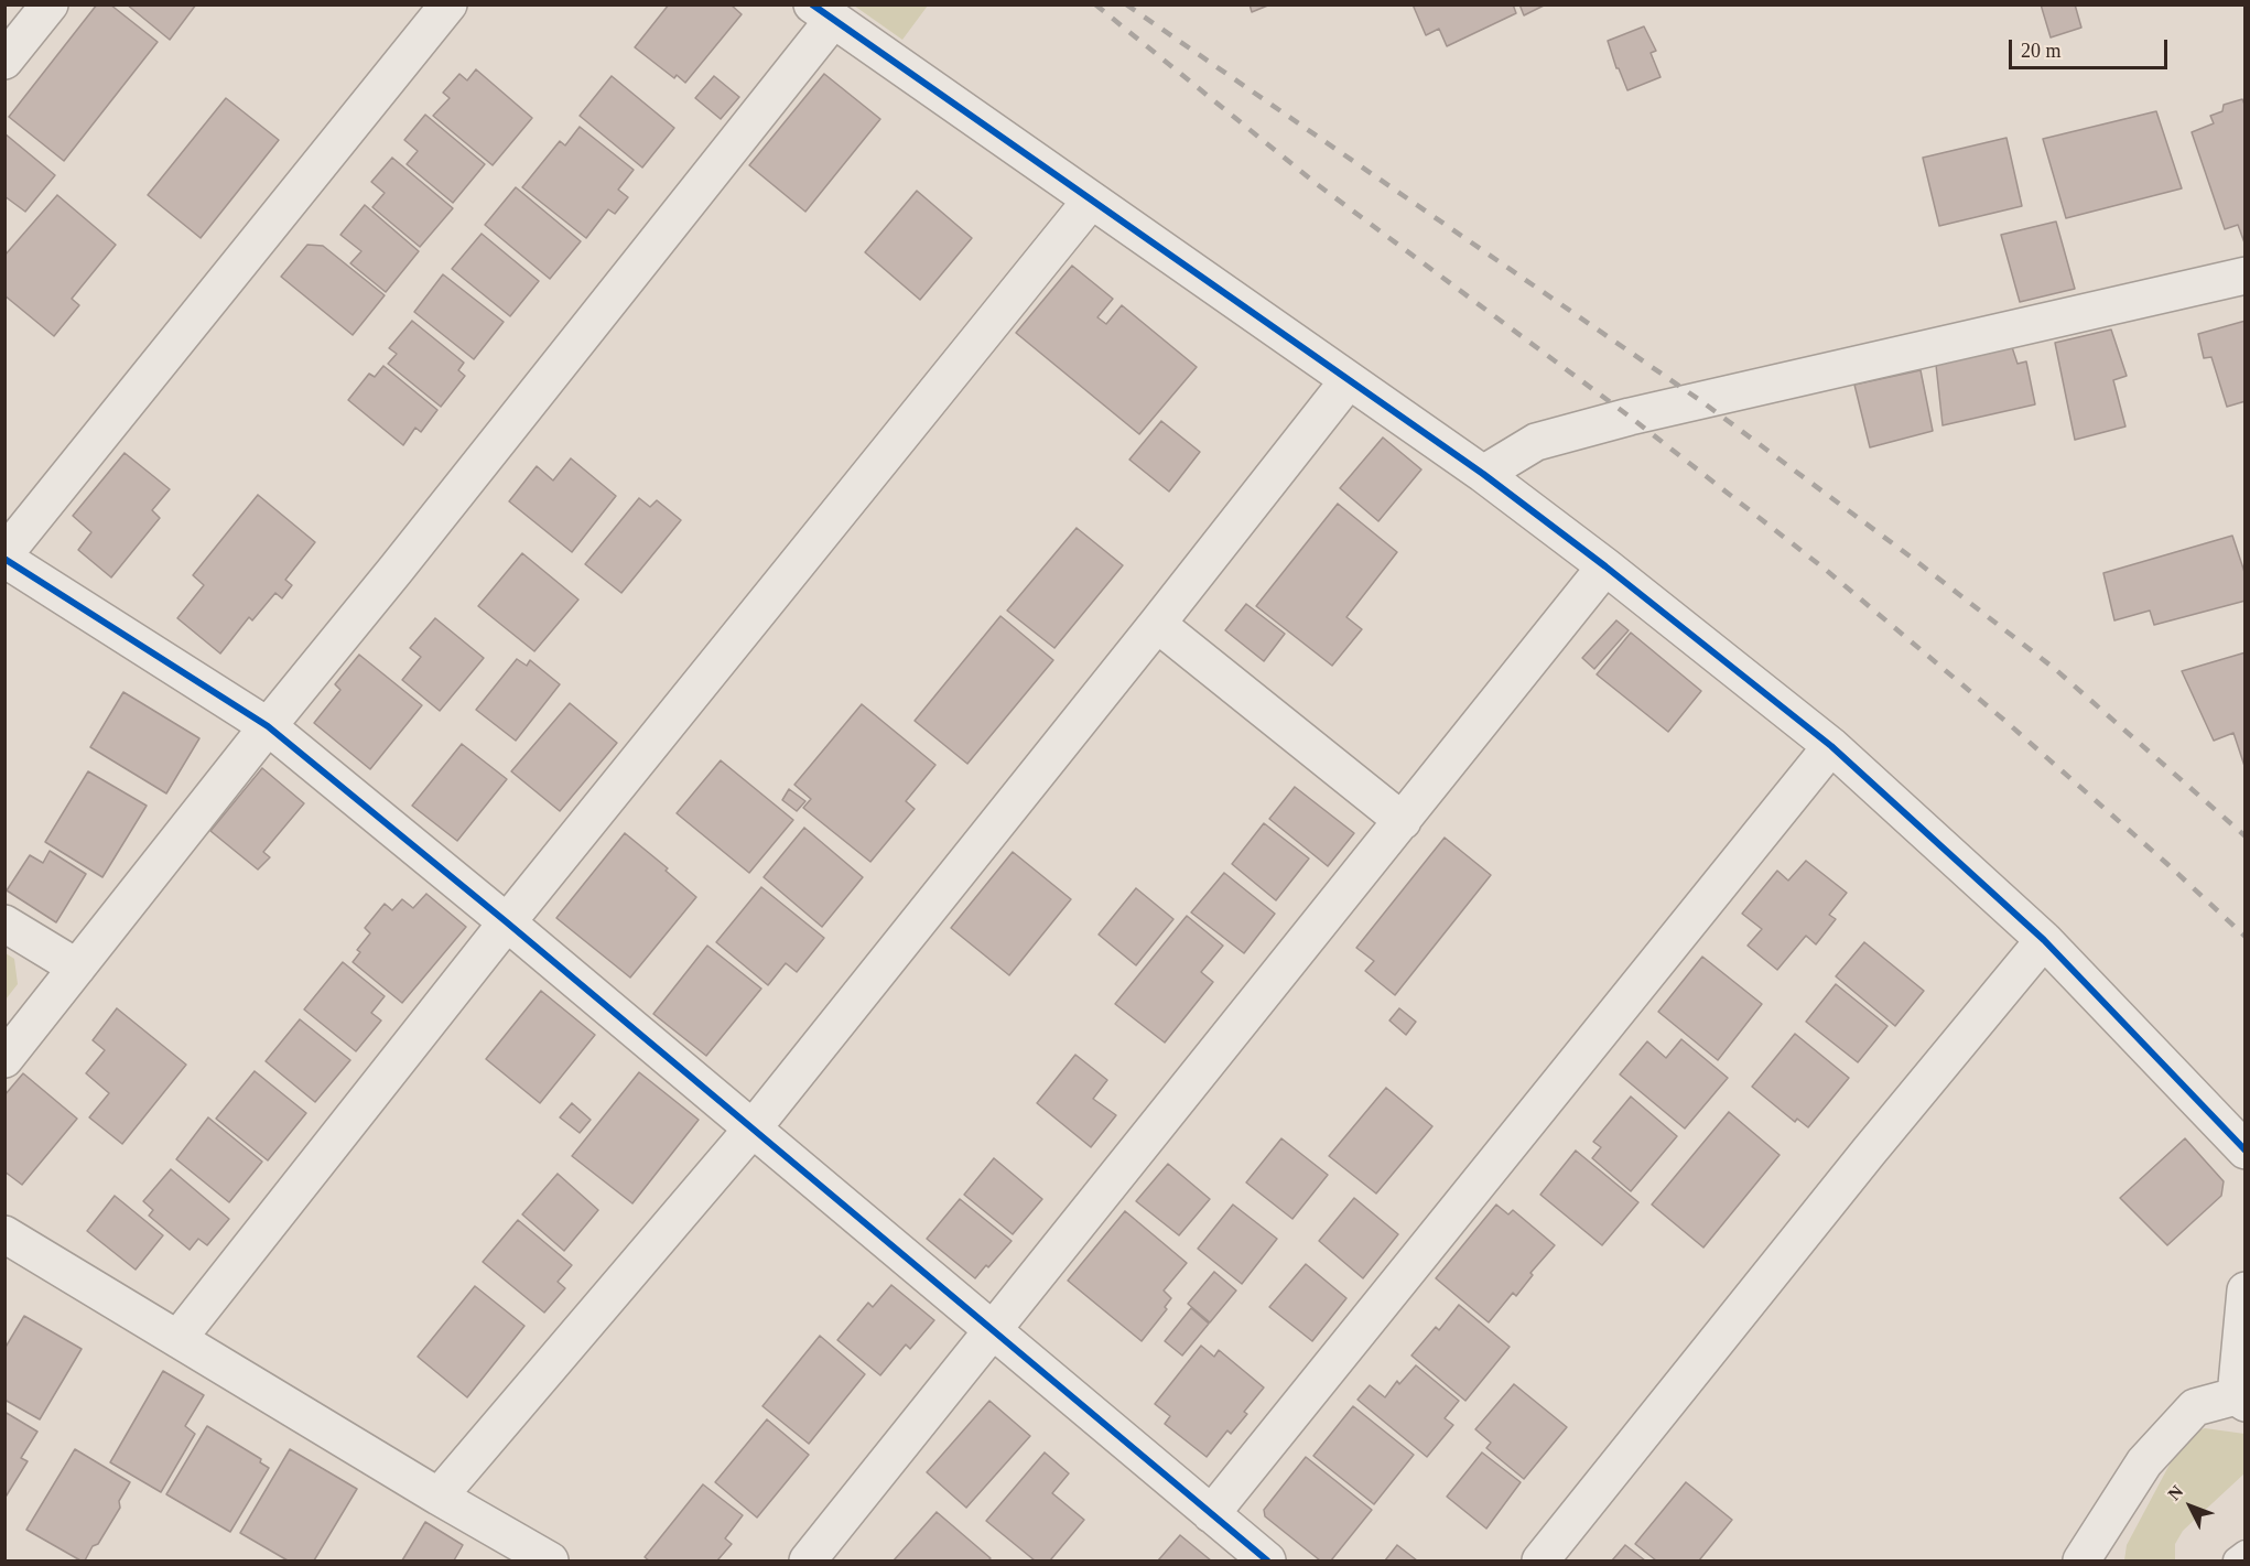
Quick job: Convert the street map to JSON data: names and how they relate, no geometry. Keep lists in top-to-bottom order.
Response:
{
  "scale_bar": "20 m",
  "north": "top left"
}
